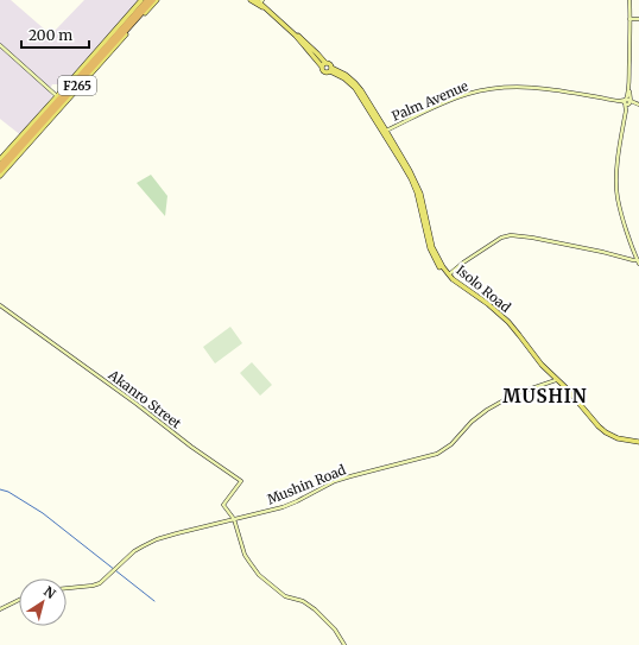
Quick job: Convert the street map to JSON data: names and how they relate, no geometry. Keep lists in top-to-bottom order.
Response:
{
  "streets": {
    "highway": ["F265"],
    "main road": [
      "Palm Avenue",
      "Isolo Road",
      "Akanro Street",
      "Mushin Road"
    ]
  },
  "crossings": [
    ["Palm Avenue", "Isolo Road"],
    ["Isolo Road", "Mushin Road"],
    ["Akanro Street", "Mushin Road"]
  ],
  "districts": ["MUSHIN"],
  "scale_bar": "200 m",
  "north": "top right"
}
